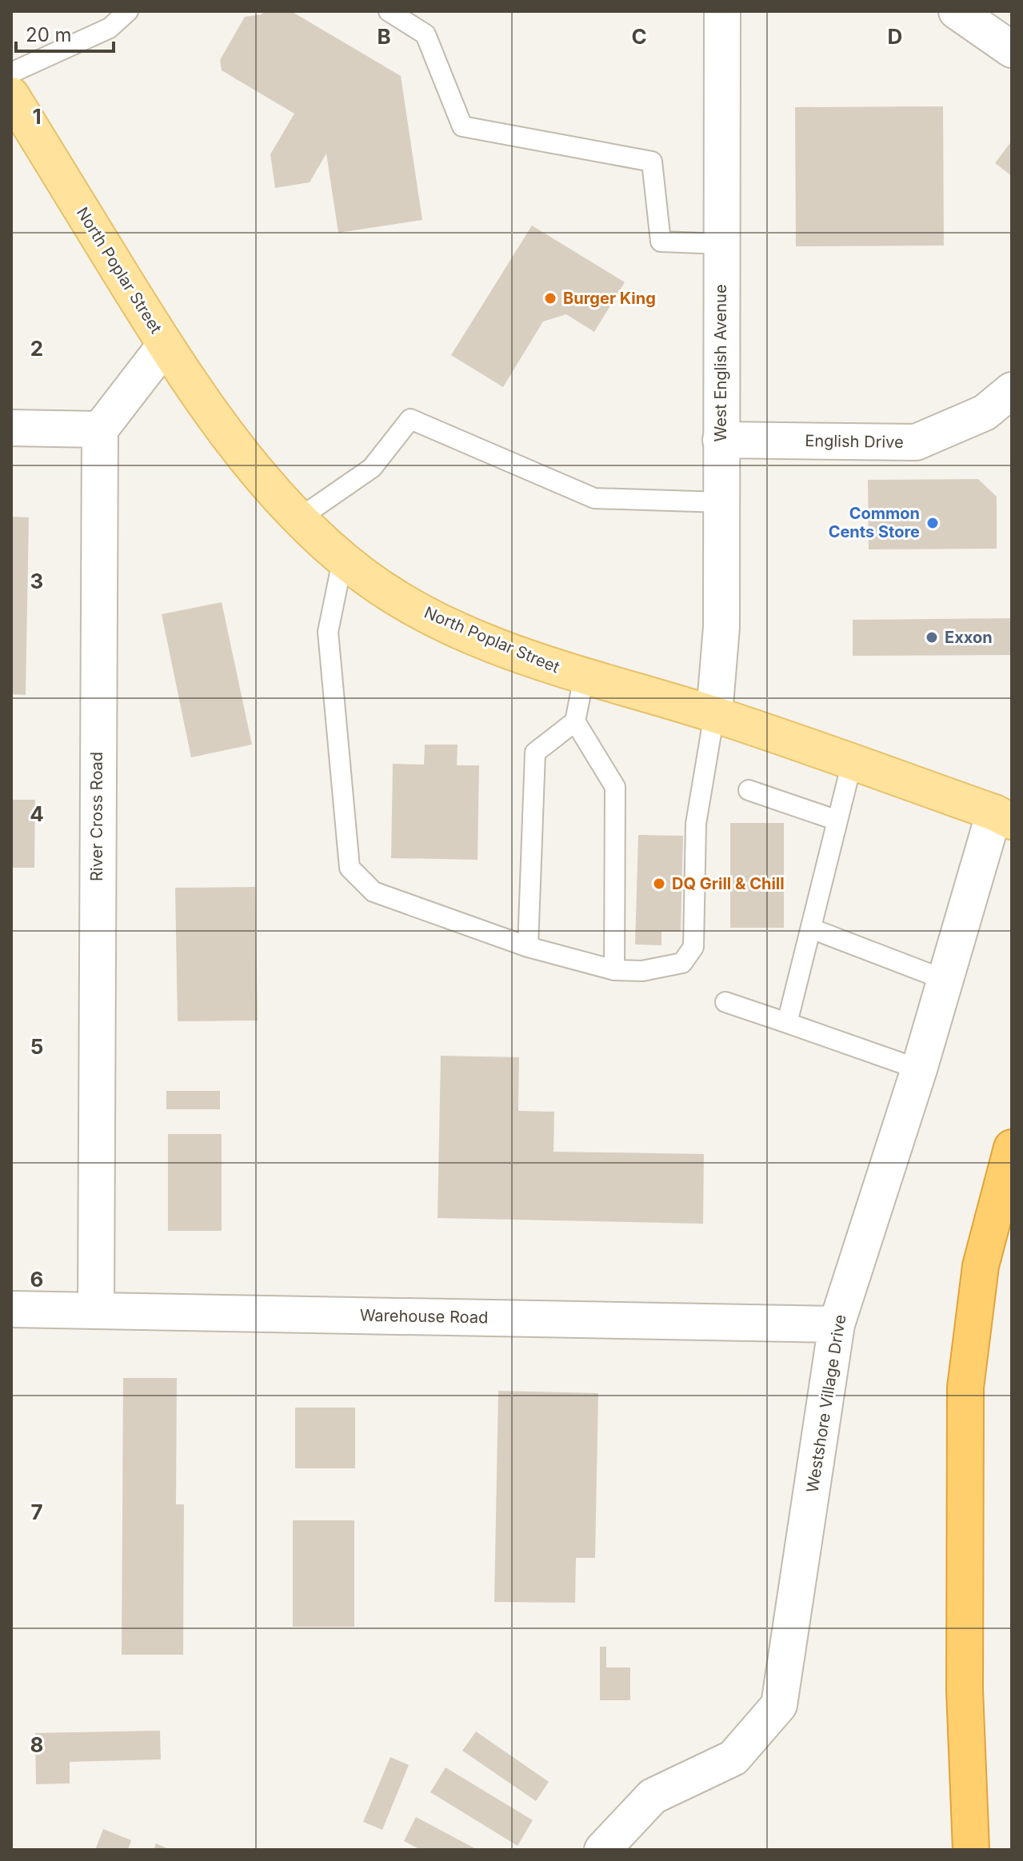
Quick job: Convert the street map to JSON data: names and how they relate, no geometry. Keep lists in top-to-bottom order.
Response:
{
  "streets": {
    "main road": ["North Poplar Street"],
    "street": [
      "West English Avenue",
      "English Drive",
      "River Cross Road",
      "Warehouse Road",
      "Westshore Village Drive"
    ]
  },
  "crossings": [
    ["North Poplar Street", "West English Avenue"],
    ["North Poplar Street", "Westshore Village Drive"],
    ["West English Avenue", "English Drive"],
    ["River Cross Road", "Warehouse Road"],
    ["Warehouse Road", "Westshore Village Drive"]
  ],
  "places": [
    "Burger King",
    "Common Cents Store",
    "Exxon",
    "DQ Grill & Chill"
  ],
  "scale_bar": "20 m",
  "grid": {
    "columns": ["B", "C", "D"],
    "rows": [
      "1",
      "2",
      "3",
      "4",
      "5",
      "6",
      "7",
      "8"
    ]
  }
}
